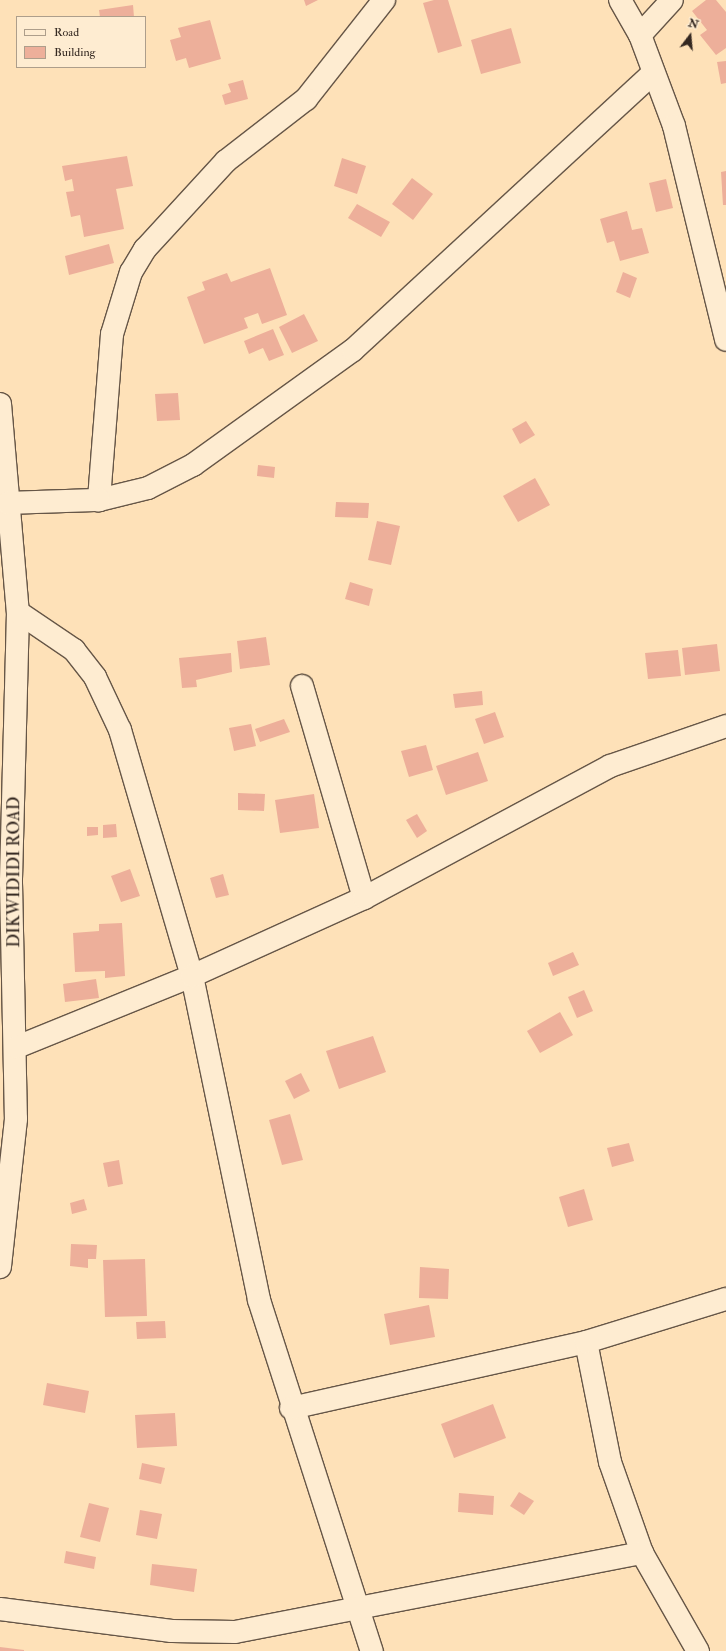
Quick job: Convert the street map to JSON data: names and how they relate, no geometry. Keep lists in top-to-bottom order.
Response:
{
  "streets": {
    "street": ["DIKWIDIDI ROAD"]
  },
  "legend": ["Road", "Building"],
  "north": "top"
}
